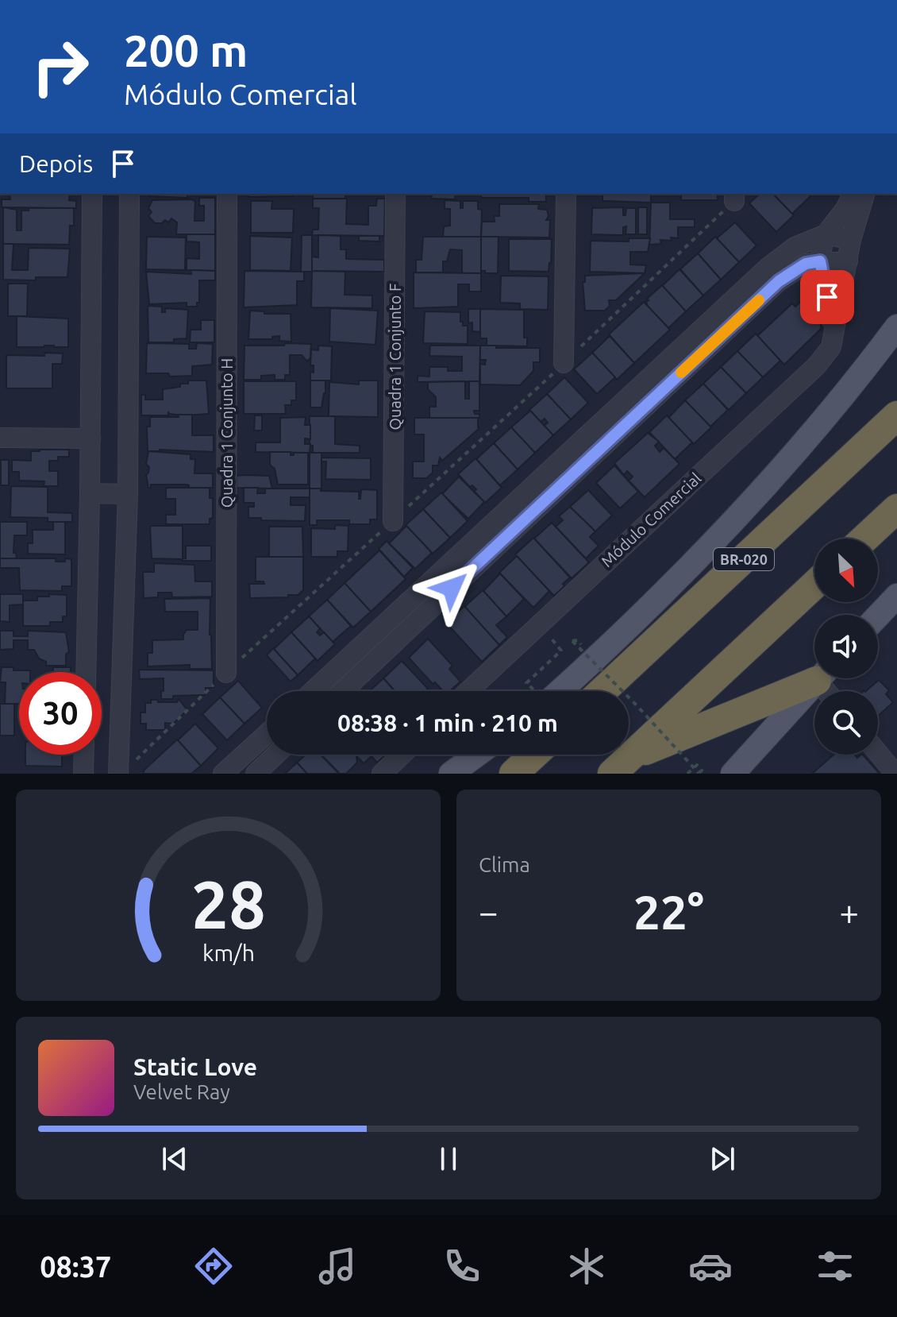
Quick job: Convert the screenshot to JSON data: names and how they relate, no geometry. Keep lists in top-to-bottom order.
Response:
{
  "streets": {
    "highway": ["BR-020"],
    "street": ["Quadra 1 Conjunto F", "Quadra 1 Conjunto H", "Módulo Comercial"]
  },
  "north": "bottom right",
  "page": {
    "turn": ["200 m", "Módulo Comercial"],
    "then": "Depois",
    "limit": "30",
    "trip": "08:38 · 1 min · 210 m",
    "tile": "Clima",
    "heat": ["−", "22°", "+"],
    "song": ["Static Love", "Velvet Ray"],
    "tabs": "08:37",
    "gauge": ["28", "km/h"]
  }
}
